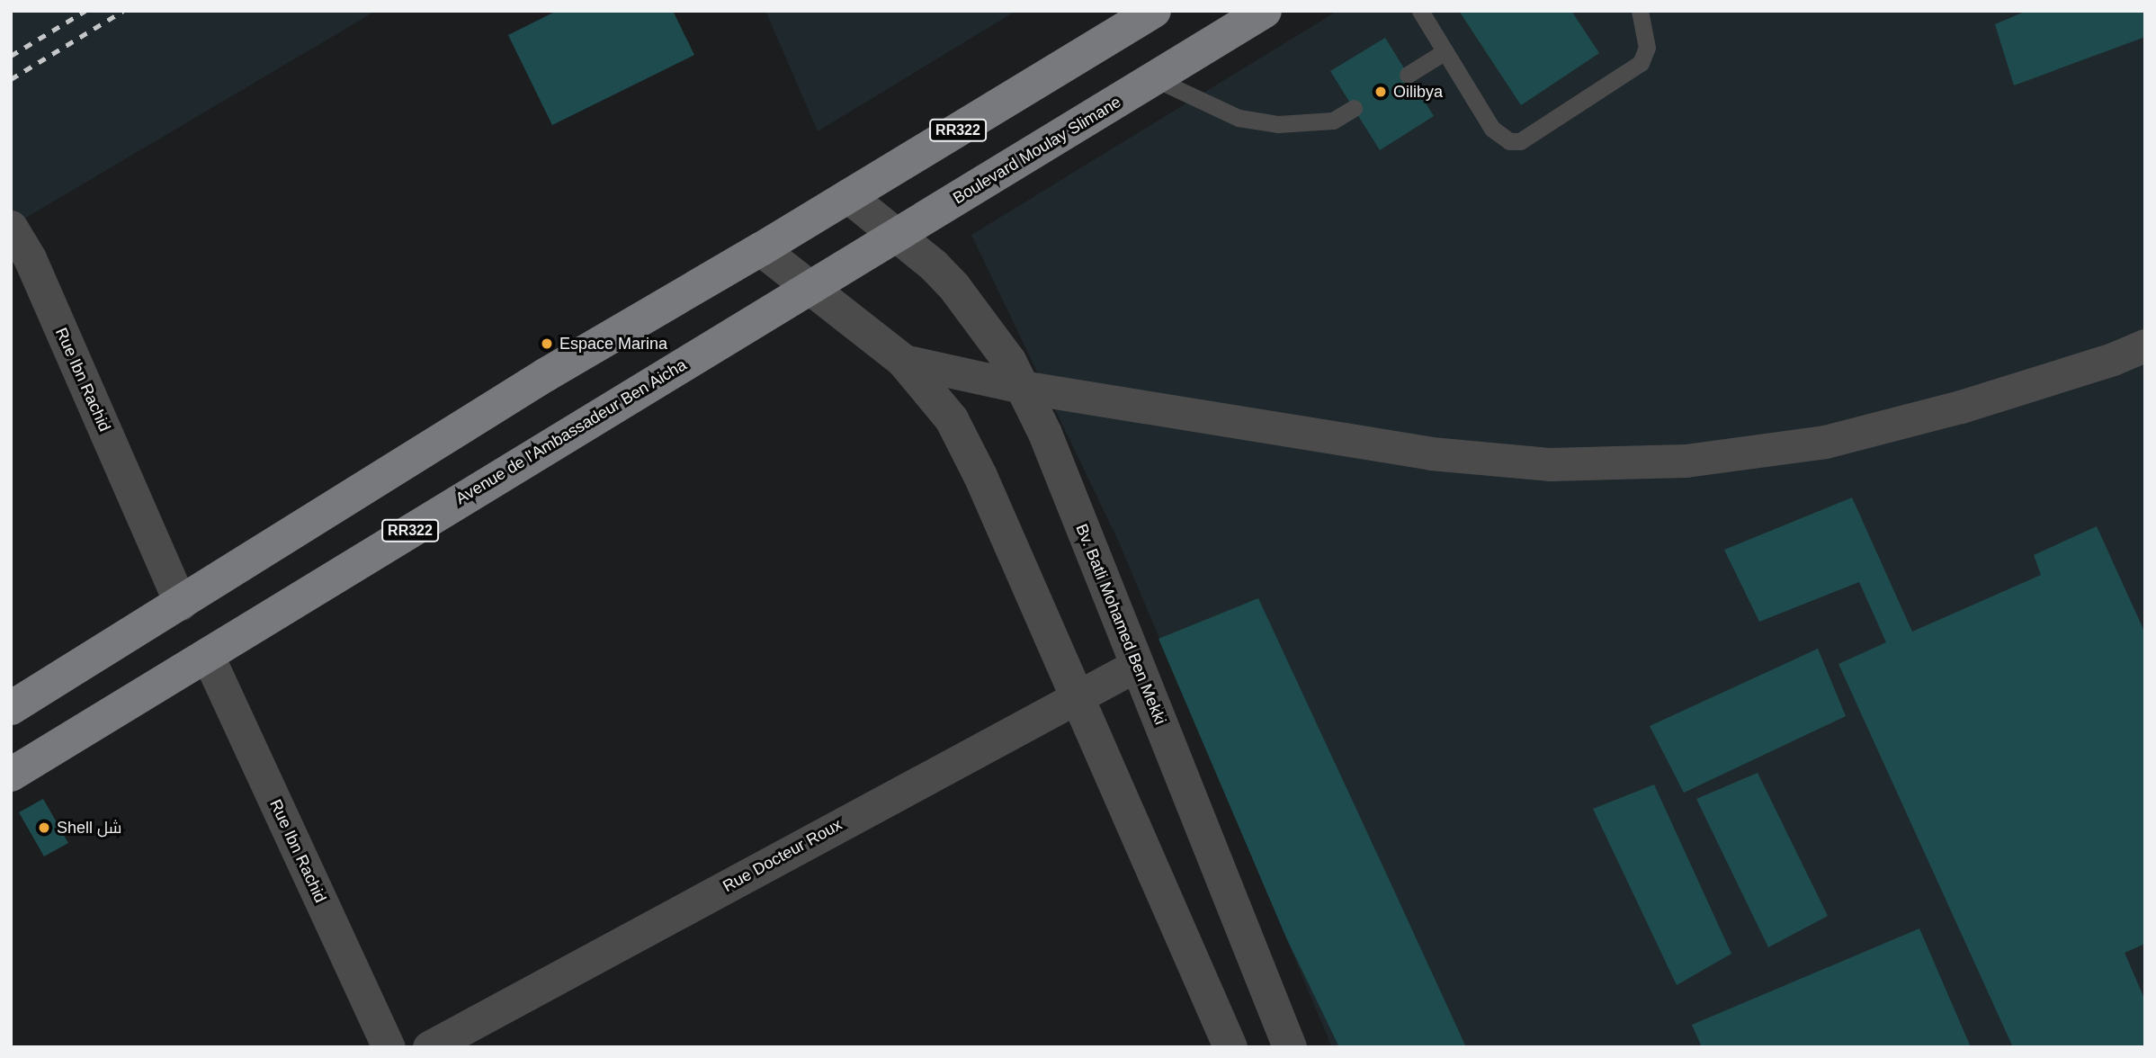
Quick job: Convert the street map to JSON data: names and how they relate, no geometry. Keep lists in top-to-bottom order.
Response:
{
  "streets": {
    "main road": ["RR322", "Boulevard Moulay Slimane", "Avenue de l'Ambassadeur Ben Aicha"],
    "street": ["Rue Ibn Rachid", "Bv. Batli Mohamed Ben Mekki", "Rue Docteur Roux"]
  },
  "crossings": [
    ["RR322", "Rue Ibn Rachid"],
    ["RR322", "Bv. Batli Mohamed Ben Mekki"],
    ["Boulevard Moulay Slimane", "Avenue de l'Ambassadeur Ben Aicha"],
    ["Boulevard Moulay Slimane", "Bv. Batli Mohamed Ben Mekki"],
    ["Rue Ibn Rachid", "Avenue de l'Ambassadeur Ben Aicha"],
    ["Bv. Batli Mohamed Ben Mekki", "Rue Docteur Roux"]
  ],
  "places": ["Oilibya", "Espace Marina", "Shell شل"]
}
